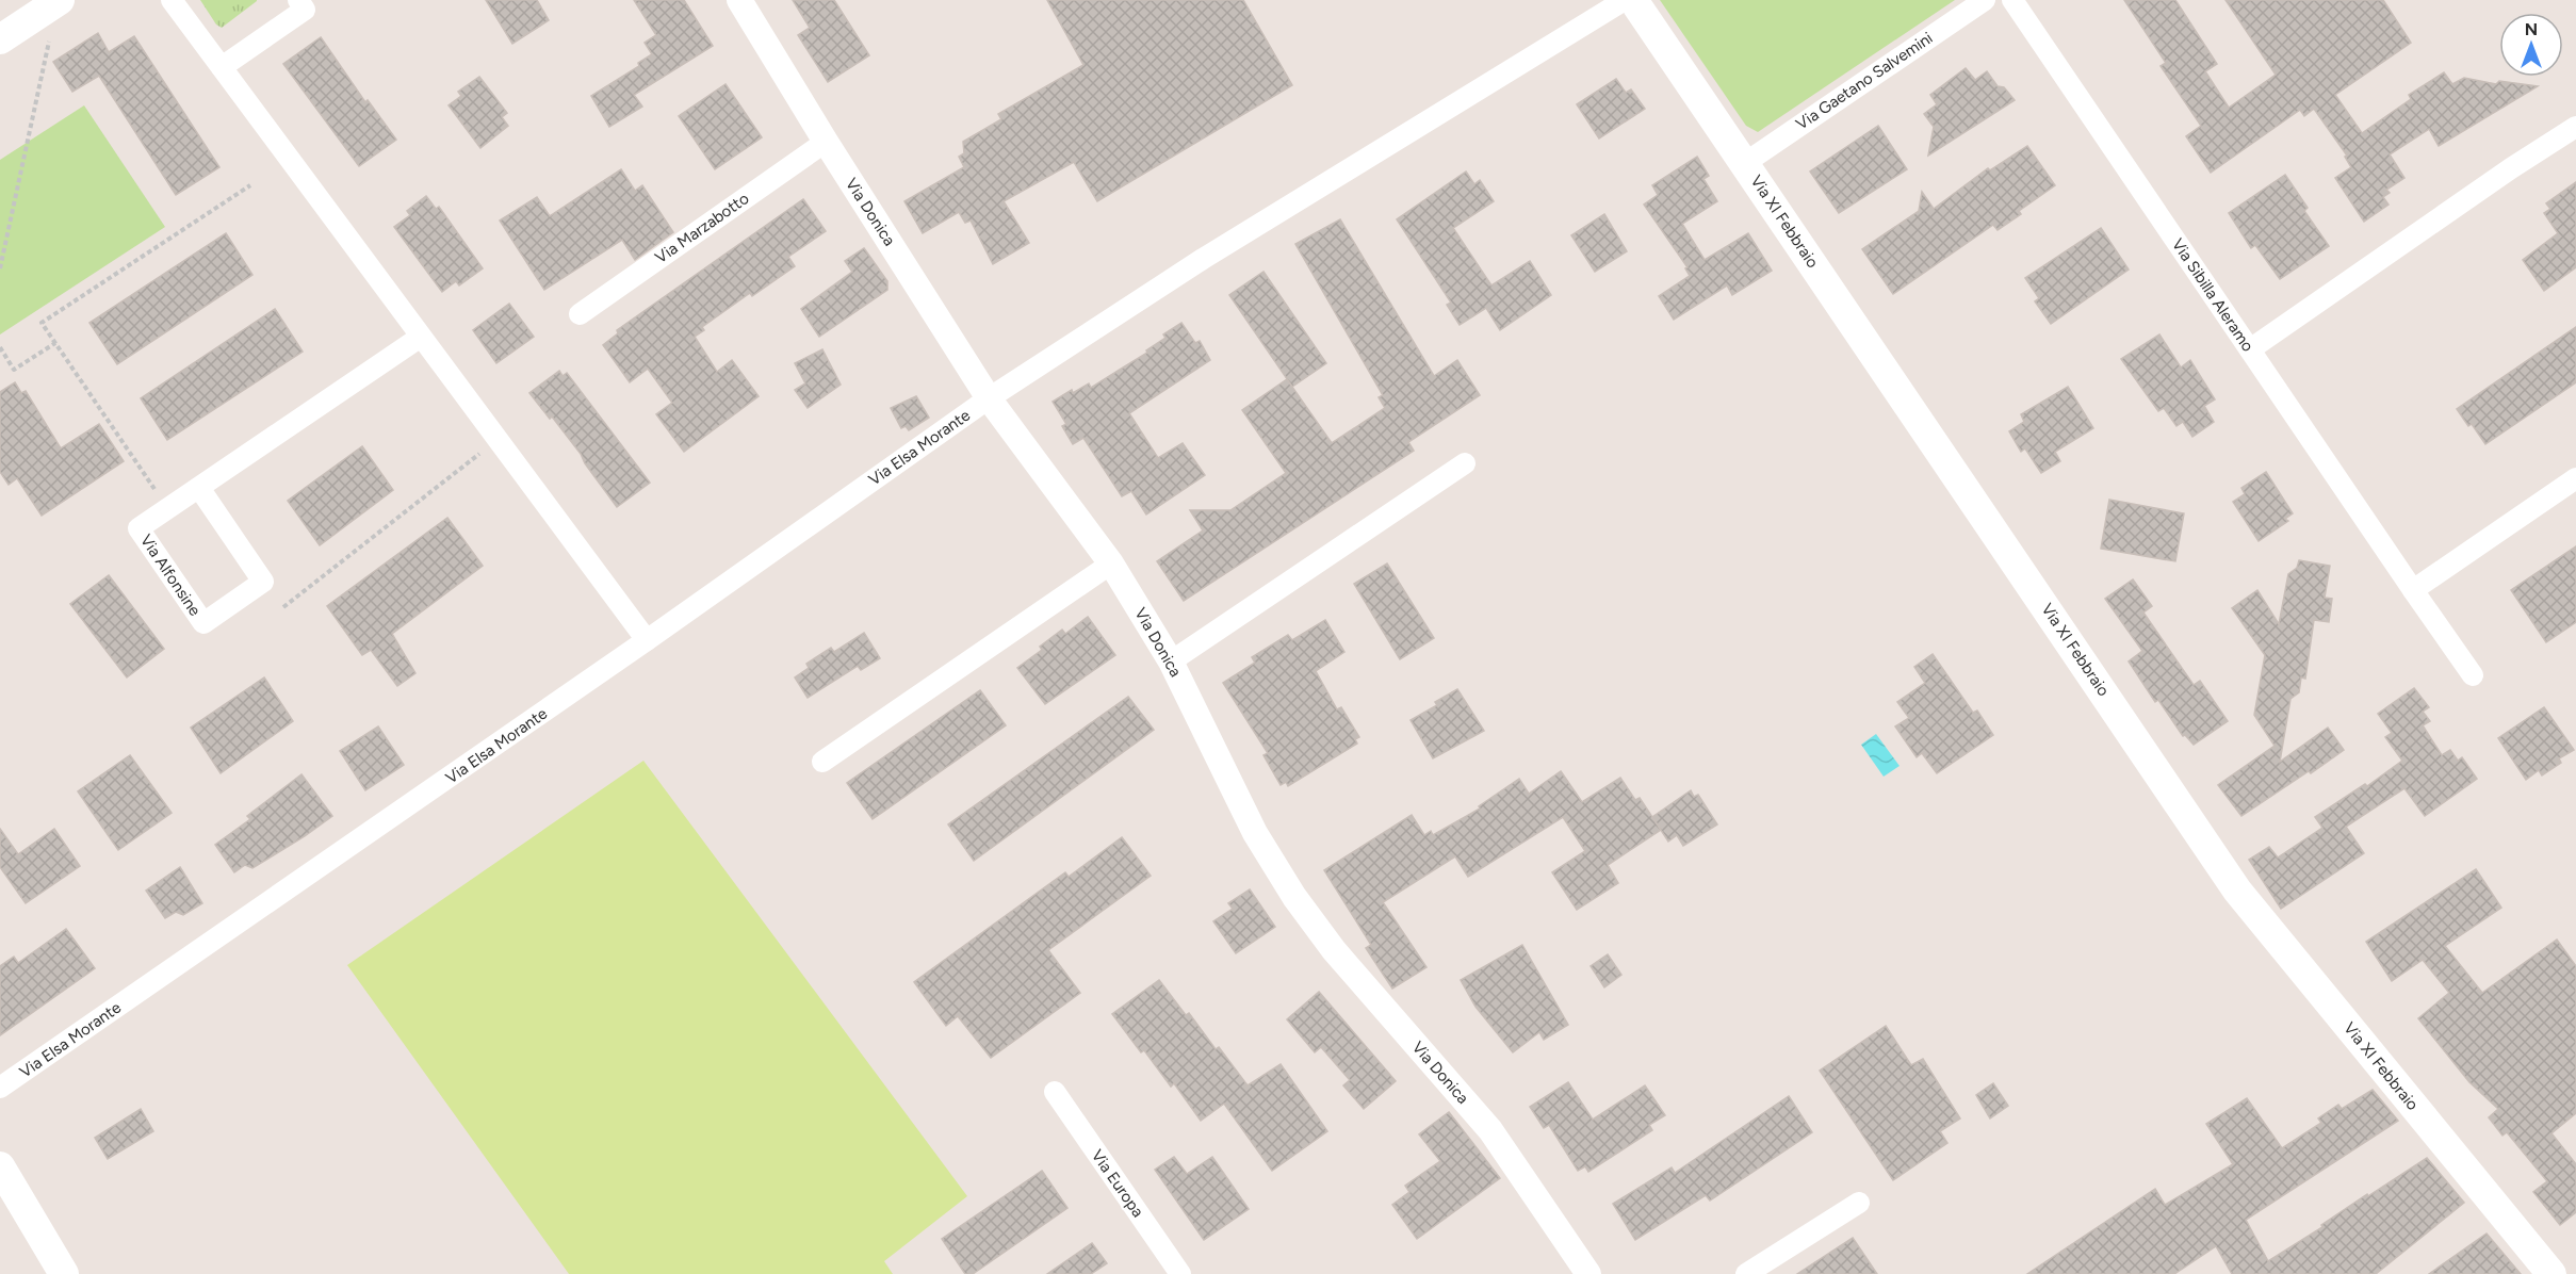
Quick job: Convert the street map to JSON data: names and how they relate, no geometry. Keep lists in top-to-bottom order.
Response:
{
  "streets": {
    "main road": ["Via XI Febbraio"],
    "street": [
      "Via Gaetano Salvemini",
      "Via Donica",
      "Via Marzabotto",
      "Via Sibilla Aleramo",
      "Via Elsa Morante",
      "Via Alfonsine",
      "Via Europa"
    ]
  },
  "crossings": [
    ["Via Gaetano Salvemini", "Via XI Febbraio"],
    ["Via Donica", "Via Marzabotto"],
    ["Via Donica", "Via Elsa Morante"]
  ],
  "north": "top"
}
